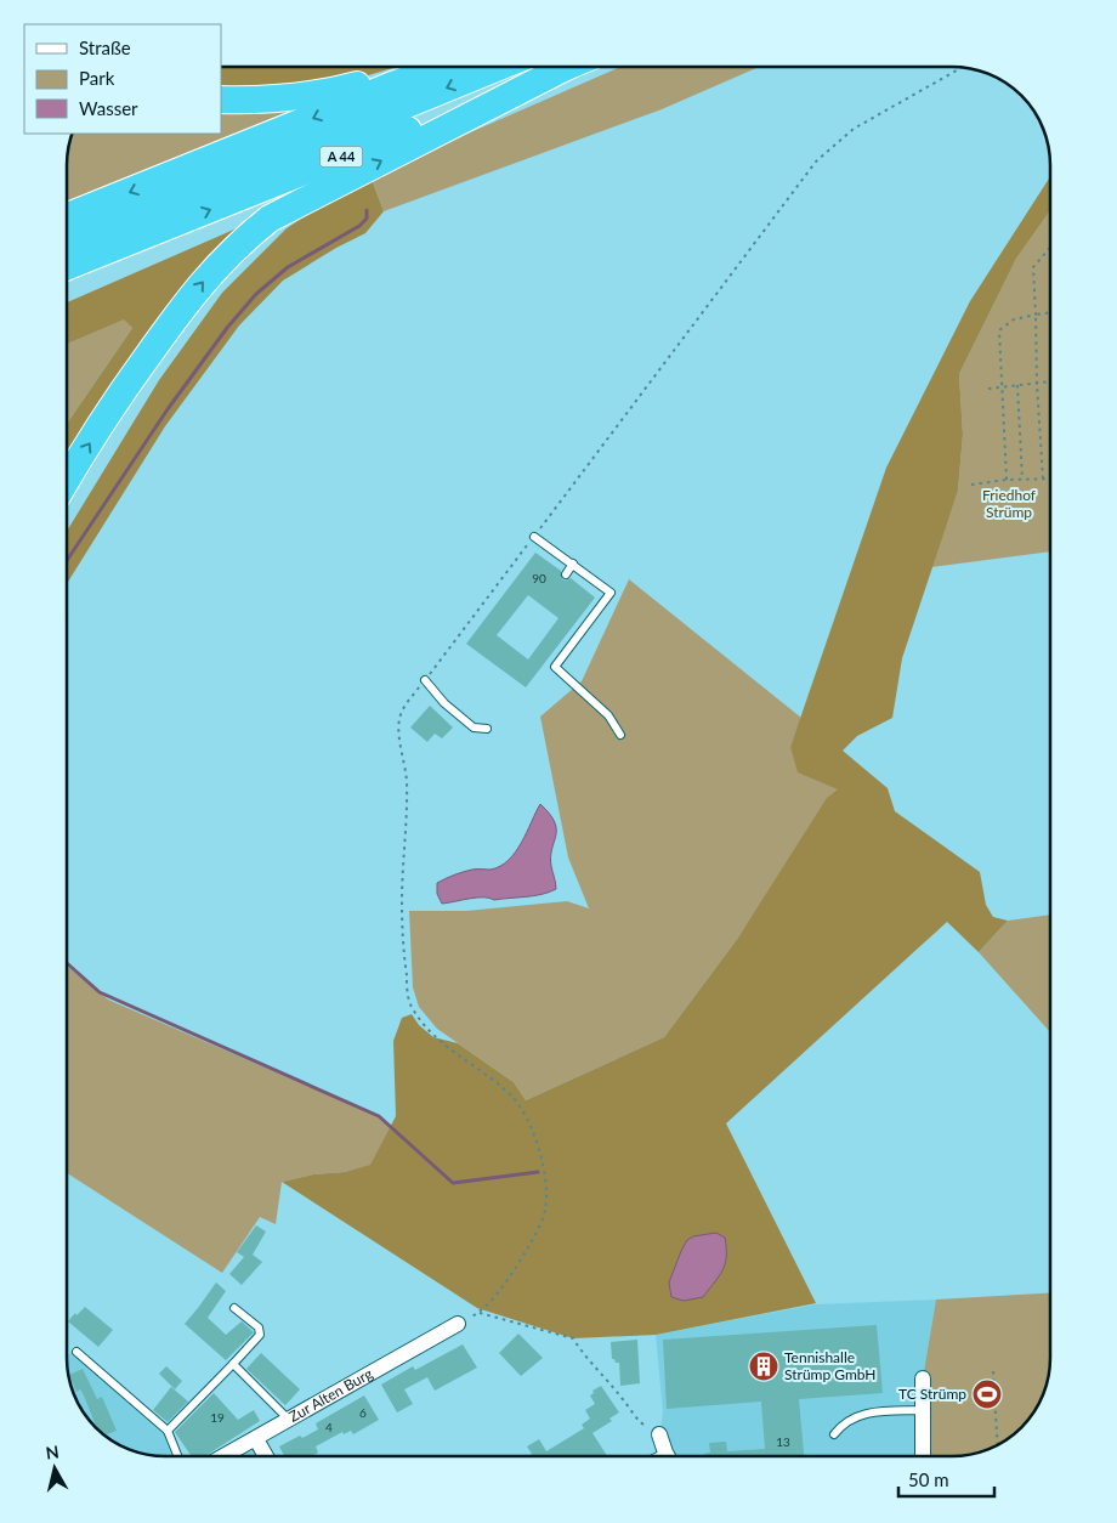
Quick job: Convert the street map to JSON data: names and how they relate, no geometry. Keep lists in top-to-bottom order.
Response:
{
  "streets": {
    "highway": ["A 44"],
    "street": ["Zur Alten Burg"]
  },
  "parks": ["Friedhof Strümp"],
  "places": {
    "building": ["Tennishalle Strümp GmbH"],
    "sports": ["TC Strümp"]
  },
  "house_numbers": [
    "90",
    "6",
    "19",
    "4",
    "13"
  ],
  "legend": ["Straße", "Park", "Wasser"],
  "scale_bar": "50 m",
  "north": "top"
}
